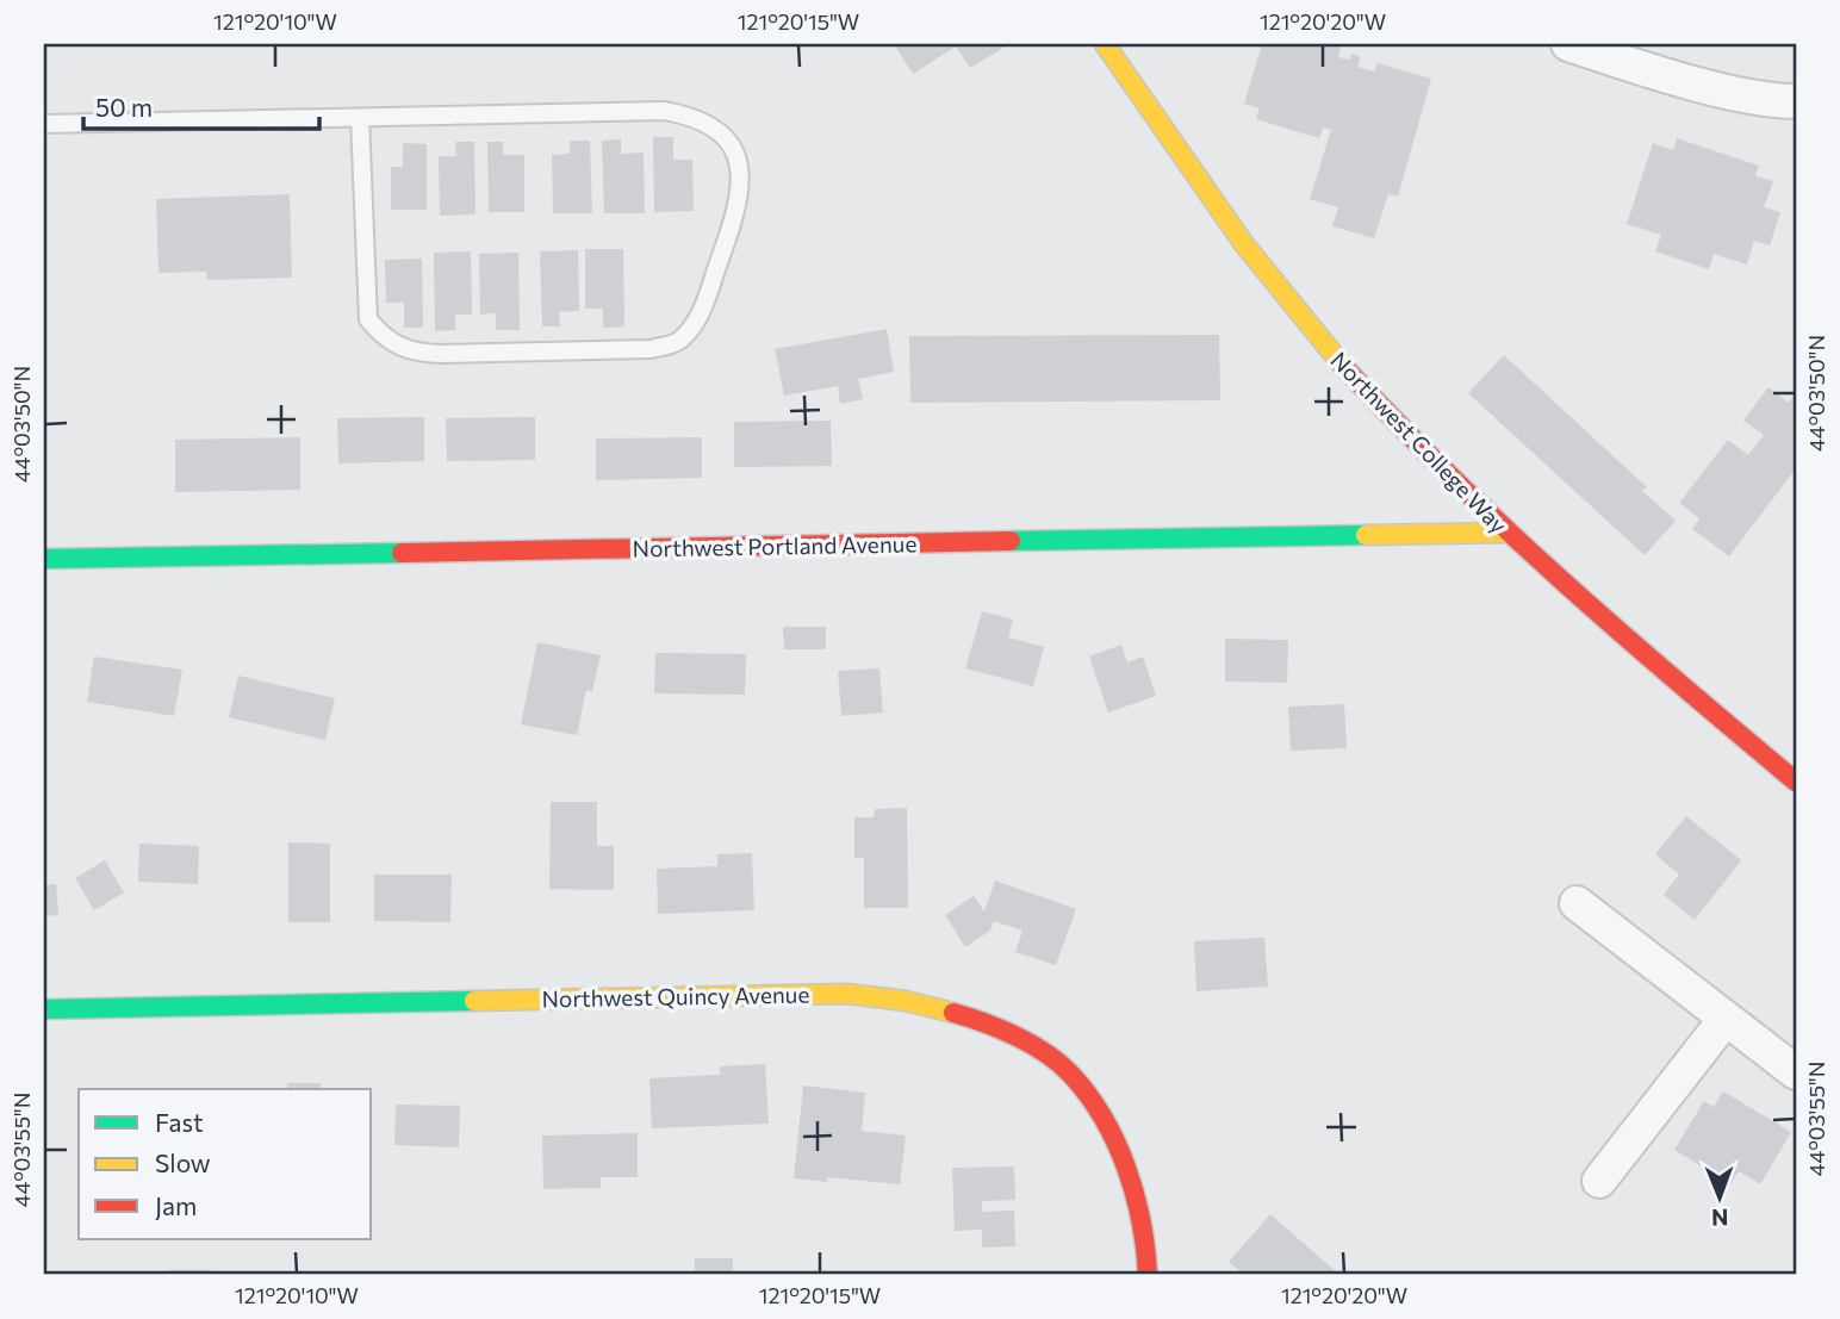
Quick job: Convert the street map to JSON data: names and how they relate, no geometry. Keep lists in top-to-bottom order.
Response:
{
  "streets": {
    "street": ["Northwest College Way", "Northwest Portland Avenue", "Northwest Quincy Avenue"]
  },
  "crossings": [
    ["Northwest College Way", "Northwest Portland Avenue"]
  ],
  "legend": ["Fast", "Slow", "Jam"],
  "scale_bar": "50 m",
  "north": "bottom",
  "coordinates": [
    "121°20'10\"W",
    "121°20'15\"W",
    "121°20'20\"W",
    "44°03'50\"N",
    "44°03'55\"N"
  ]
}
